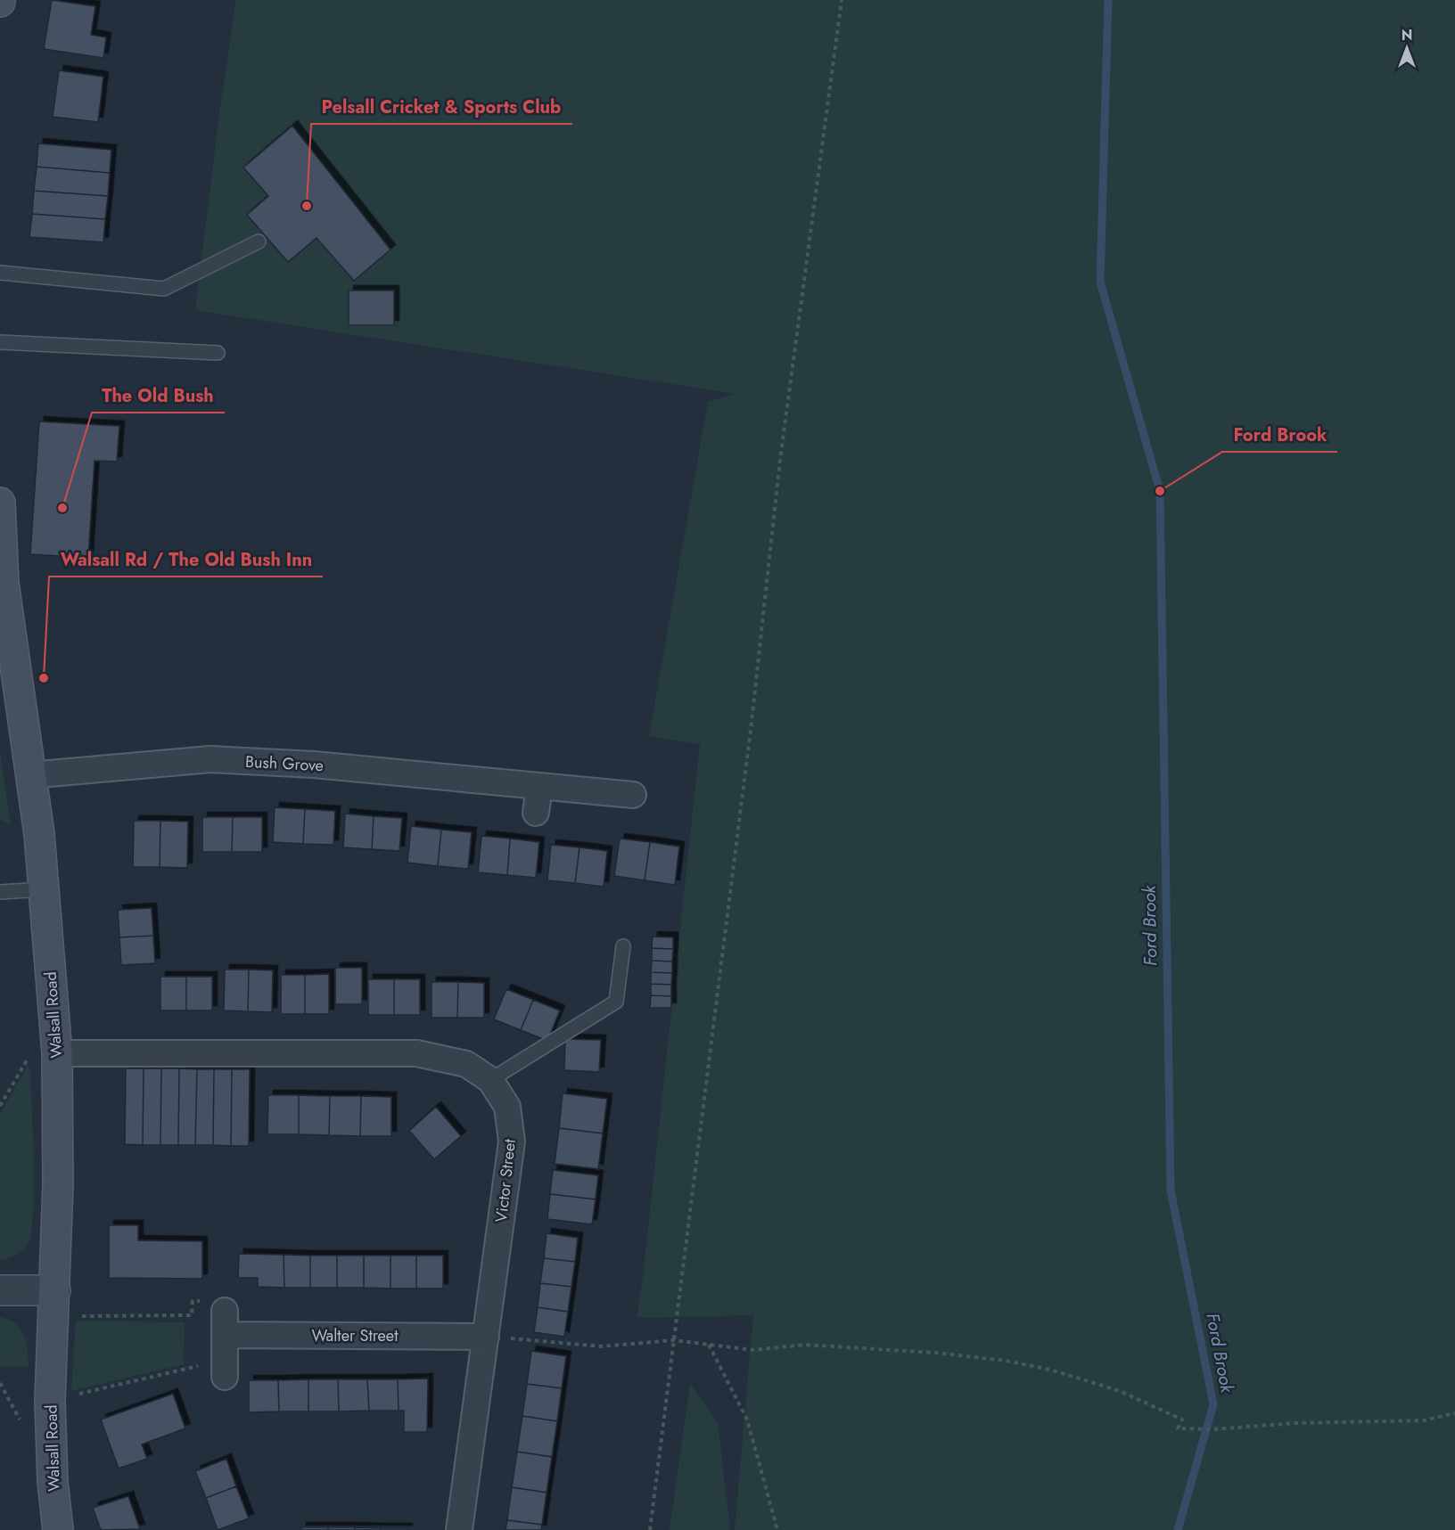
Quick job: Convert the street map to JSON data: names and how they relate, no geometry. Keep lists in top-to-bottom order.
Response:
{
  "streets": {
    "main road": ["Walsall Road"],
    "street": ["Bush Grove", "Victor Street", "Walter Street"]
  },
  "crossings": [
    ["Bush Grove", "Walsall Road"],
    ["Walsall Road", "Victor Street"],
    ["Victor Street", "Walter Street"]
  ],
  "water": ["Ford Brook"],
  "places": [
    "Pelsall Cricket & Sports Club",
    "Ford Brook",
    "The Old Bush",
    "Walsall Rd / The Old Bush Inn"
  ],
  "north": "top"
}
